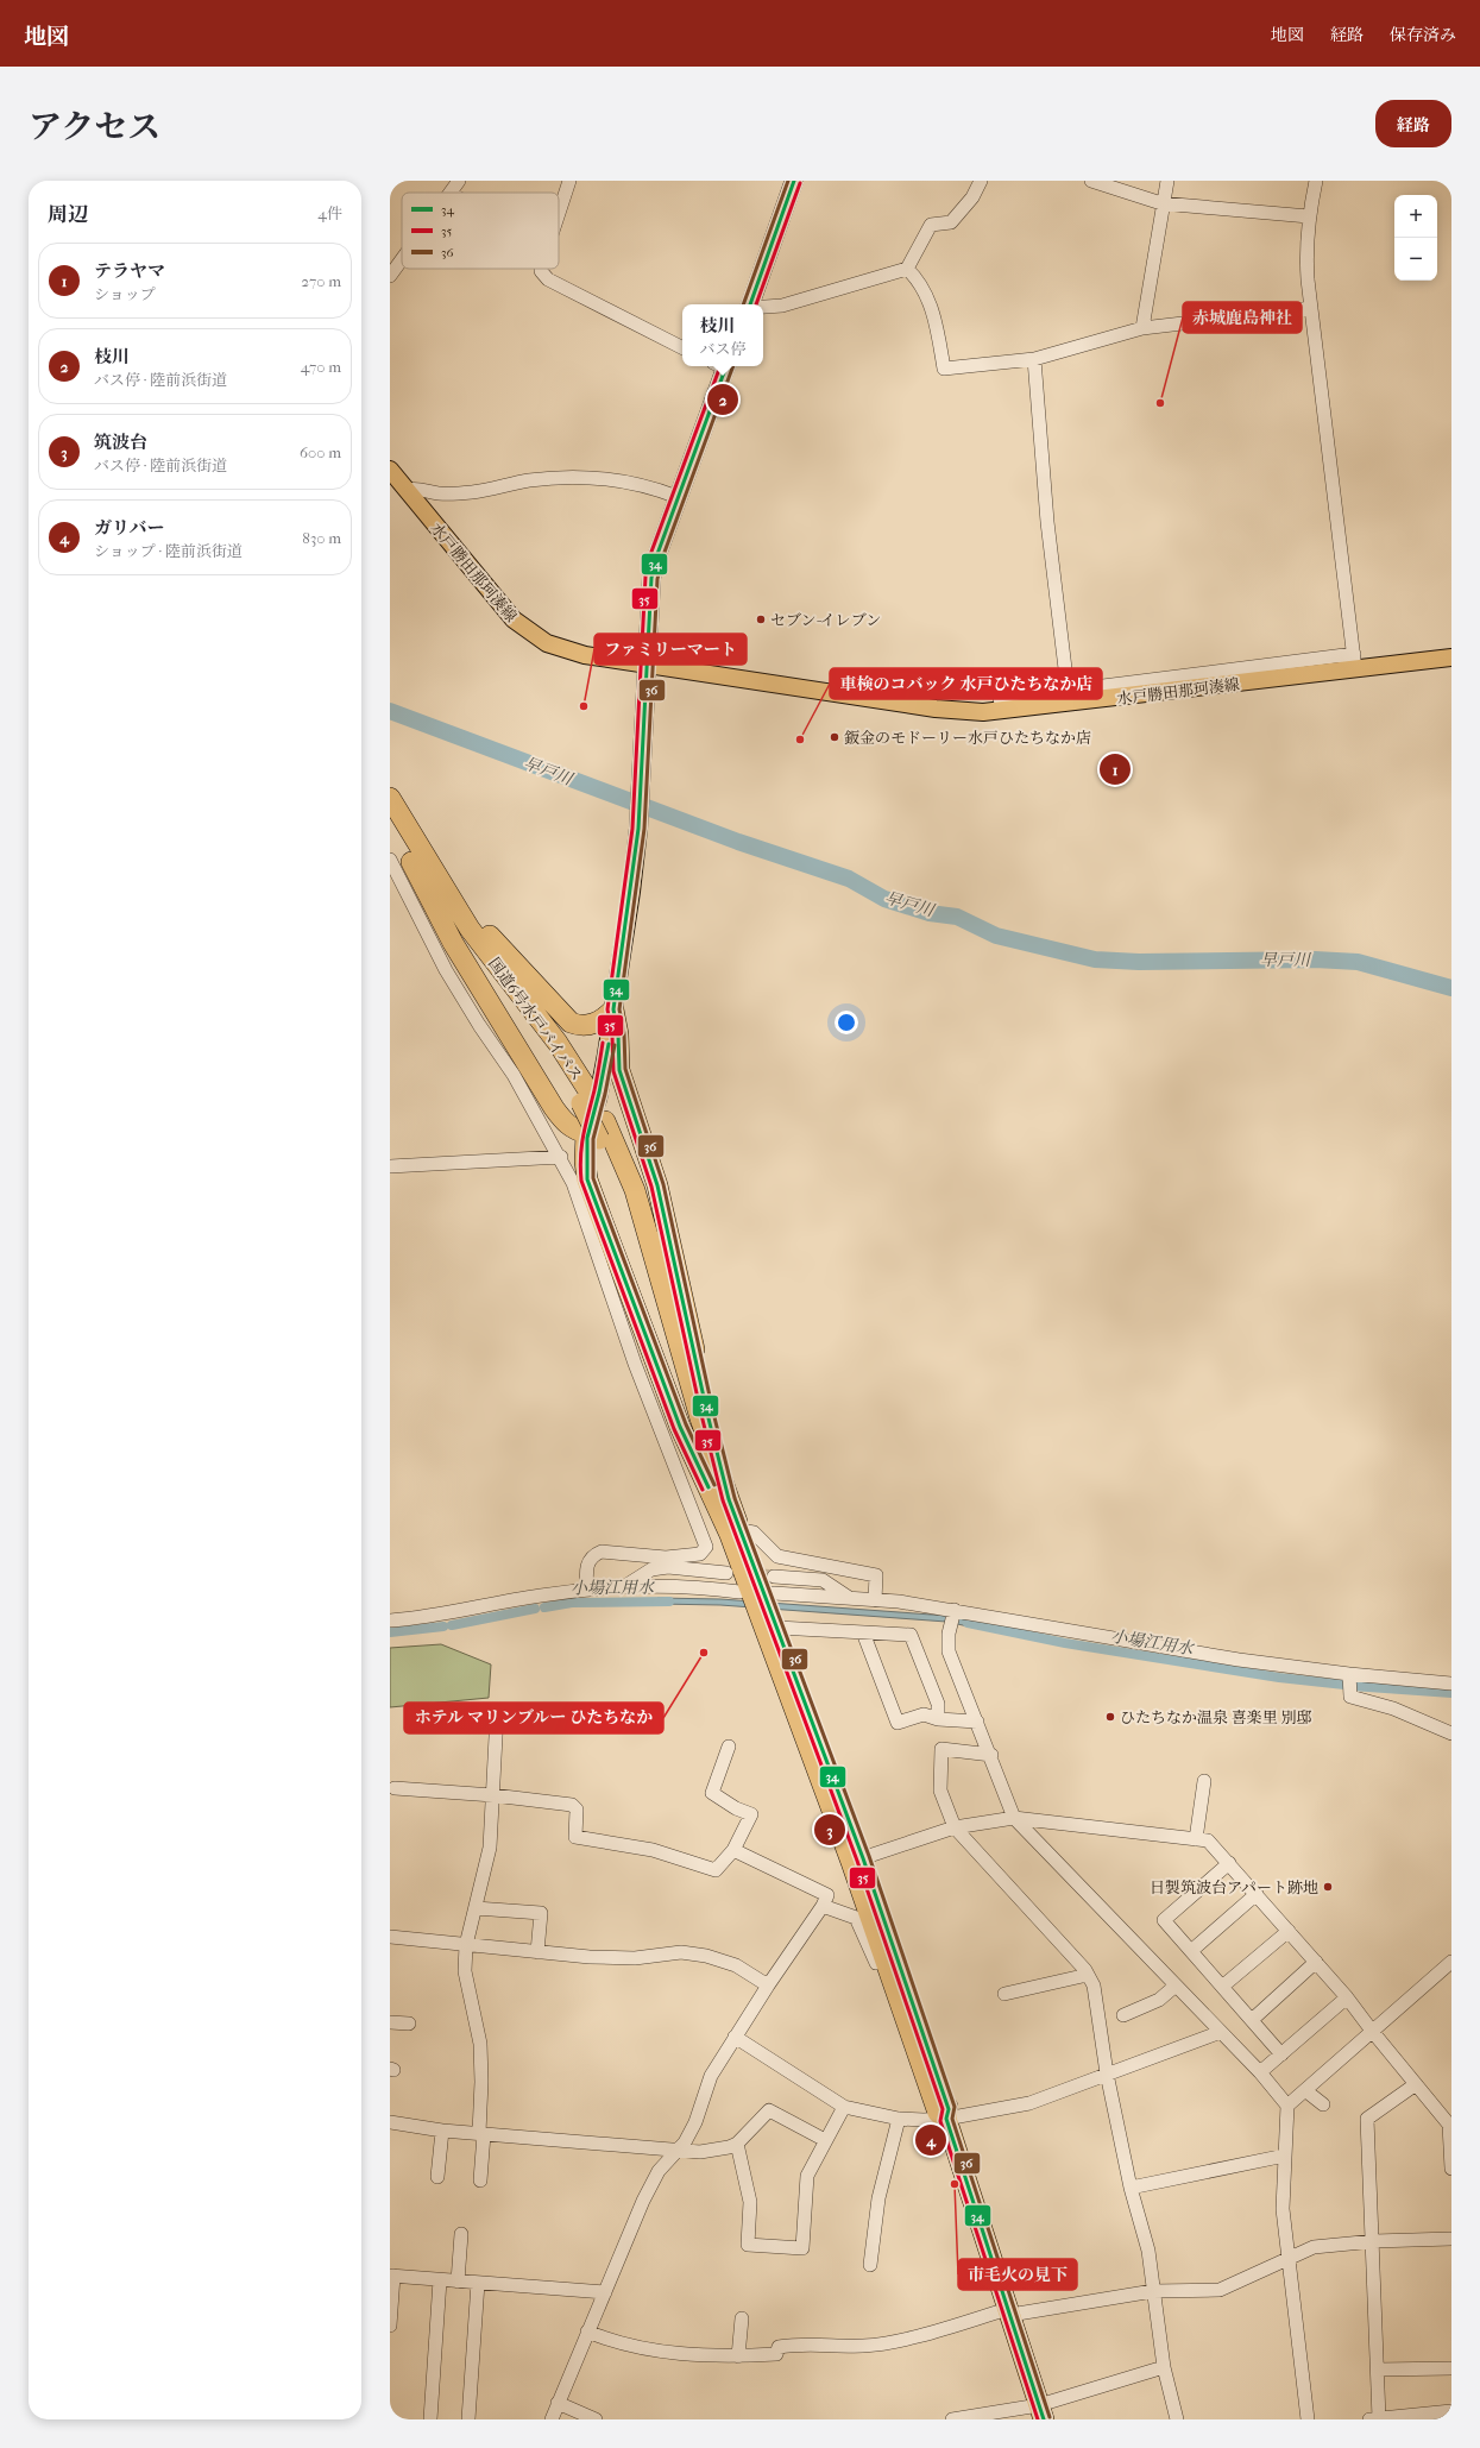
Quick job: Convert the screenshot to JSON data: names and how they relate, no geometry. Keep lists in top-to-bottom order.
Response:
{
  "streets": {
    "highway": ["国道6号水戸バイパス"],
    "main road": ["水戸勝田那珂湊線"]
  },
  "water": ["早戸川", "小場江用水"],
  "places": [
    "赤城鹿島神社",
    "セブン-イレブン",
    "ファミリーマート",
    "鈑金のモドーリー水戸ひたちなか店",
    "車検のコバック 水戸ひたちなか店",
    "ホテル マリンブルー ひたちなか",
    "ひたちなか温泉 喜楽里 別邸",
    "日製筑波台アパート跡地",
    "市毛火の見下"
  ],
  "lines": ["transit line 34", "transit line 36", "transit line 35"],
  "legend": ["34", "35", "36"],
  "page": {
    "header": "地図",
    "nav": ["地図", "経路", "保存済み"],
    "title": "アクセス",
    "buttons": "経路",
    "heading": ["周辺", "4件"],
    "map_buttons": ["+", "−"],
    "list": [
      {
        "mark": "1",
        "name": "テラヤマ",
        "note": "ショップ",
        "value": "270 m"
      },
      {
        "mark": "2",
        "name": "枝川",
        "note": "バス停 · 陸前浜街道",
        "value": "470 m"
      },
      {
        "mark": "3",
        "name": "筑波台",
        "note": "バス停 · 陸前浜街道",
        "value": "600 m"
      },
      {
        "mark": "4",
        "name": "ガリバー",
        "note": "ショップ · 陸前浜街道",
        "value": "830 m"
      }
    ],
    "popup": ["枝川", "バス停"],
    "pins": [
      "2",
      "1",
      "3",
      "4"
    ]
  }
}
